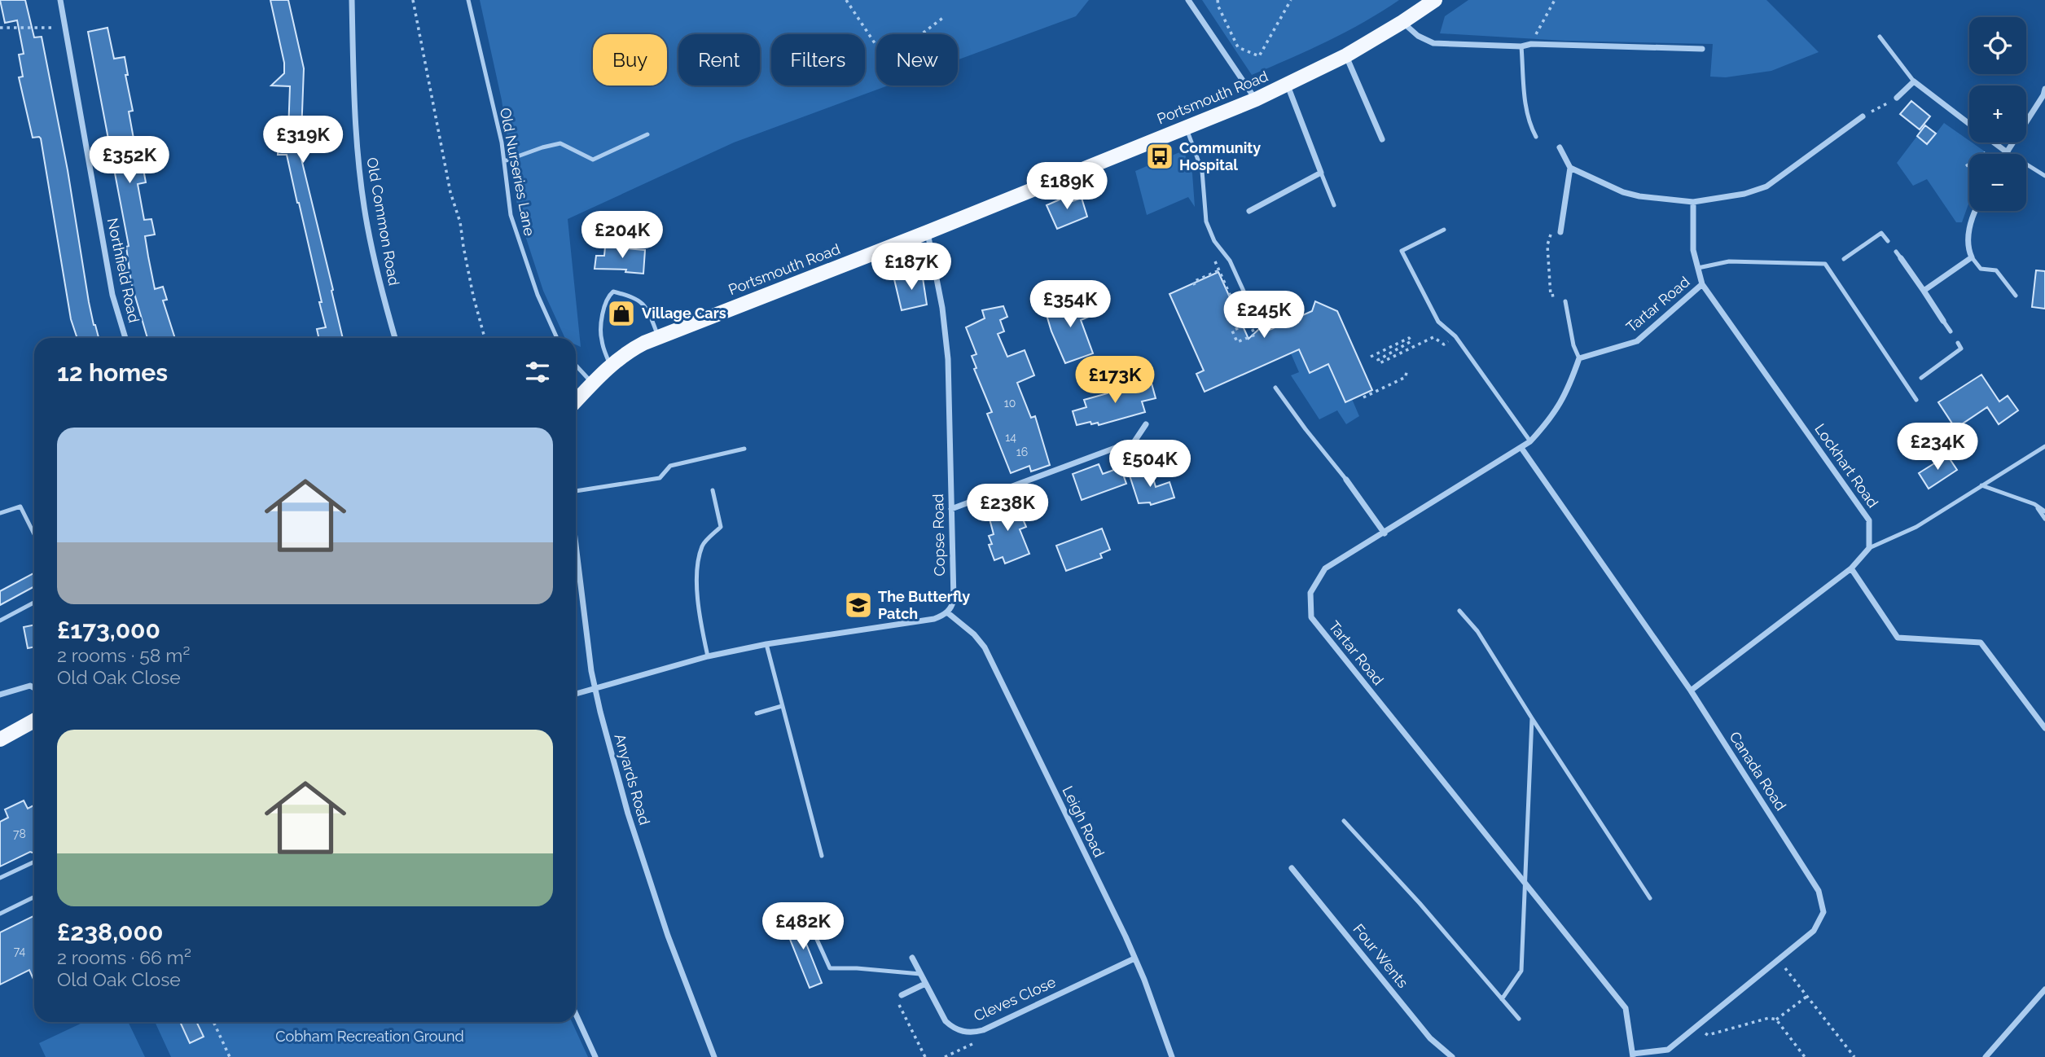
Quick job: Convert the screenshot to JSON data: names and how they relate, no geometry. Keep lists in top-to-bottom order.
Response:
{
  "streets": {
    "main road": ["Portsmouth Road"],
    "street": [
      "Old Common Road",
      "Northfield Road",
      "Tartar Road",
      "Lockhart Road",
      "Copse Road",
      "Canada Road",
      "Anyards Road",
      "Leigh Road",
      "Four Wents",
      "Cleves Close"
    ],
    "lane": ["Old Nurseries Lane"]
  },
  "crossings": [
    ["Portsmouth Road", "Copse Road"],
    ["Tartar Road", "Lockhart Road"],
    ["Tartar Road", "Canada Road"],
    ["Copse Road", "Leigh Road"],
    ["Leigh Road", "Cleves Close"]
  ],
  "parks": ["Cobham Recreation Ground"],
  "places": {
    "bus stop": ["Community Hospital"],
    "shop": ["Village Cars"],
    "school or university": ["The Butterfly Patch"]
  },
  "house_numbers": [
    "10",
    "14",
    "16",
    "78",
    "74"
  ],
  "page": {
    "map_buttons": ["+", "−"],
    "chip": [
      "Buy",
      "Rent",
      "Filters",
      "New"
    ],
    "price": [
      "£319K",
      "£352K",
      "£189K",
      "£204K",
      "£187K",
      "£354K",
      "£245K",
      "£173K",
      "£234K",
      "£504K",
      "£238K",
      "£482K"
    ],
    "heading": "12 homes",
    "list": [
      {
        "name": "£173,000",
        "note": "2 rooms · 58 m² · Old Oak Close"
      },
      {
        "name": "£238,000",
        "note": "2 rooms · 66 m² · Old Oak Close"
      }
    ]
  }
}
